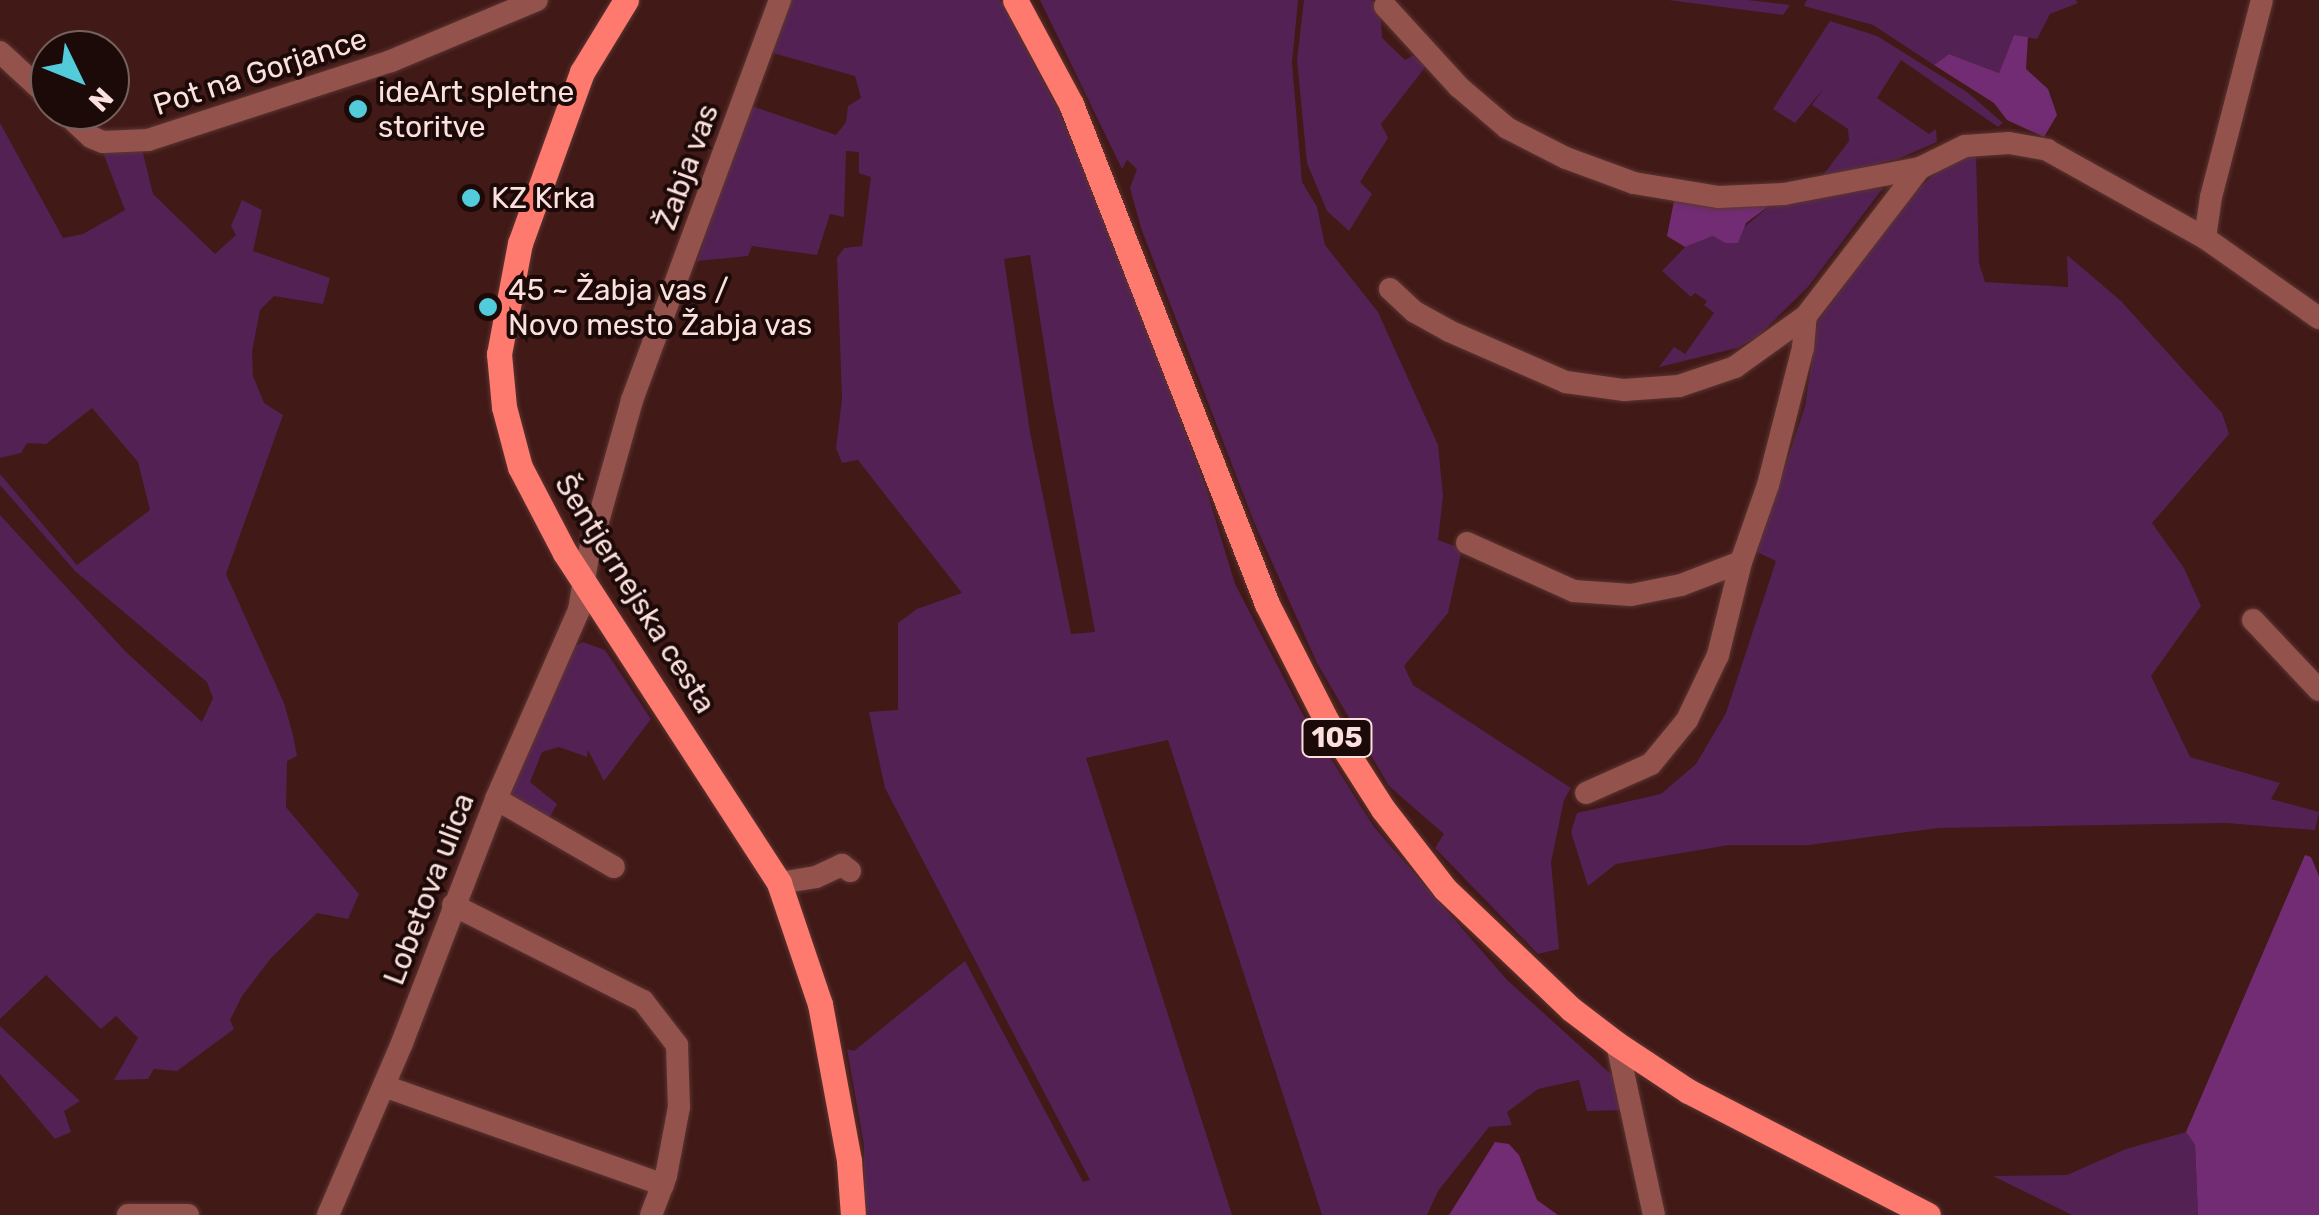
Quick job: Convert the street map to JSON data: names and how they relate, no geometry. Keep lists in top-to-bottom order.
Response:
{
  "streets": {
    "main road": ["Šentjernejska cesta", "105"],
    "street": ["Pot na Gorjance", "Žabja vas", "Lobetova ulica"]
  },
  "crossings": [
    ["Žabja vas", "Šentjernejska cesta"],
    ["Žabja vas", "Lobetova ulica"],
    ["Šentjernejska cesta", "Lobetova ulica"]
  ],
  "places": ["ideArt spletne storitve", "KZ Krka", "45 ~ Žabja vas / Novo mesto Žabja vas"],
  "north": "bottom right"
}
